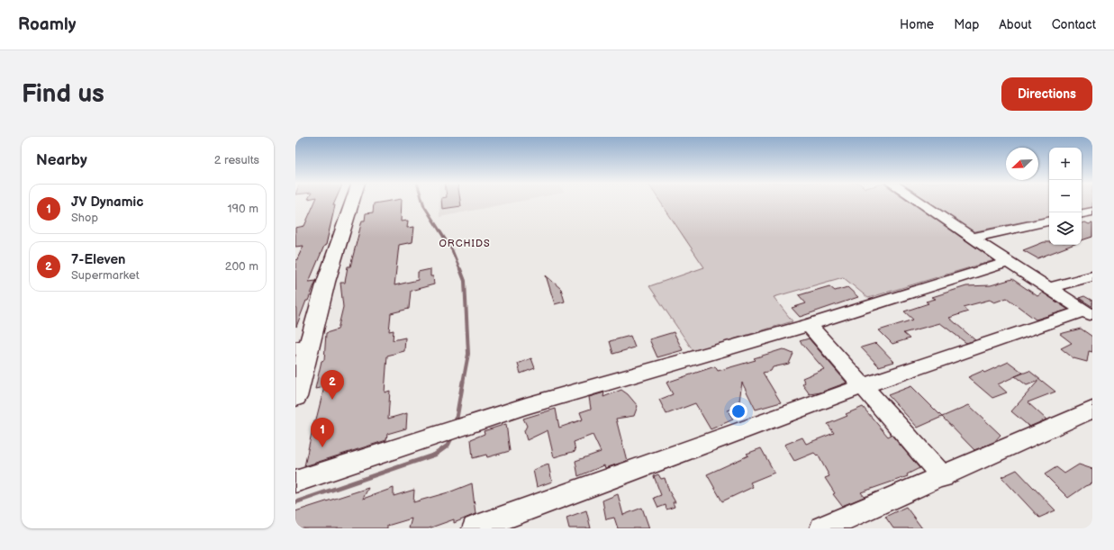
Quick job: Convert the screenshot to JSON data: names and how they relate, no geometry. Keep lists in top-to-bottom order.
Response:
{
  "districts": ["ORCHIDS"],
  "north": "bottom left",
  "page": {
    "header": "Roamly",
    "nav": [
      "Home",
      "Map",
      "About",
      "Contact"
    ],
    "buttons": "Directions",
    "title": "Find us",
    "heading": ["Nearby", "2 results"],
    "map_buttons": ["+", "−"],
    "list": [
      {
        "mark": "1",
        "name": "JV Dynamic",
        "note": "Shop",
        "value": "190 m"
      },
      {
        "mark": "2",
        "name": "7-Eleven",
        "note": "Supermarket",
        "value": "200 m"
      }
    ],
    "pins": ["2", "1"]
  }
}
